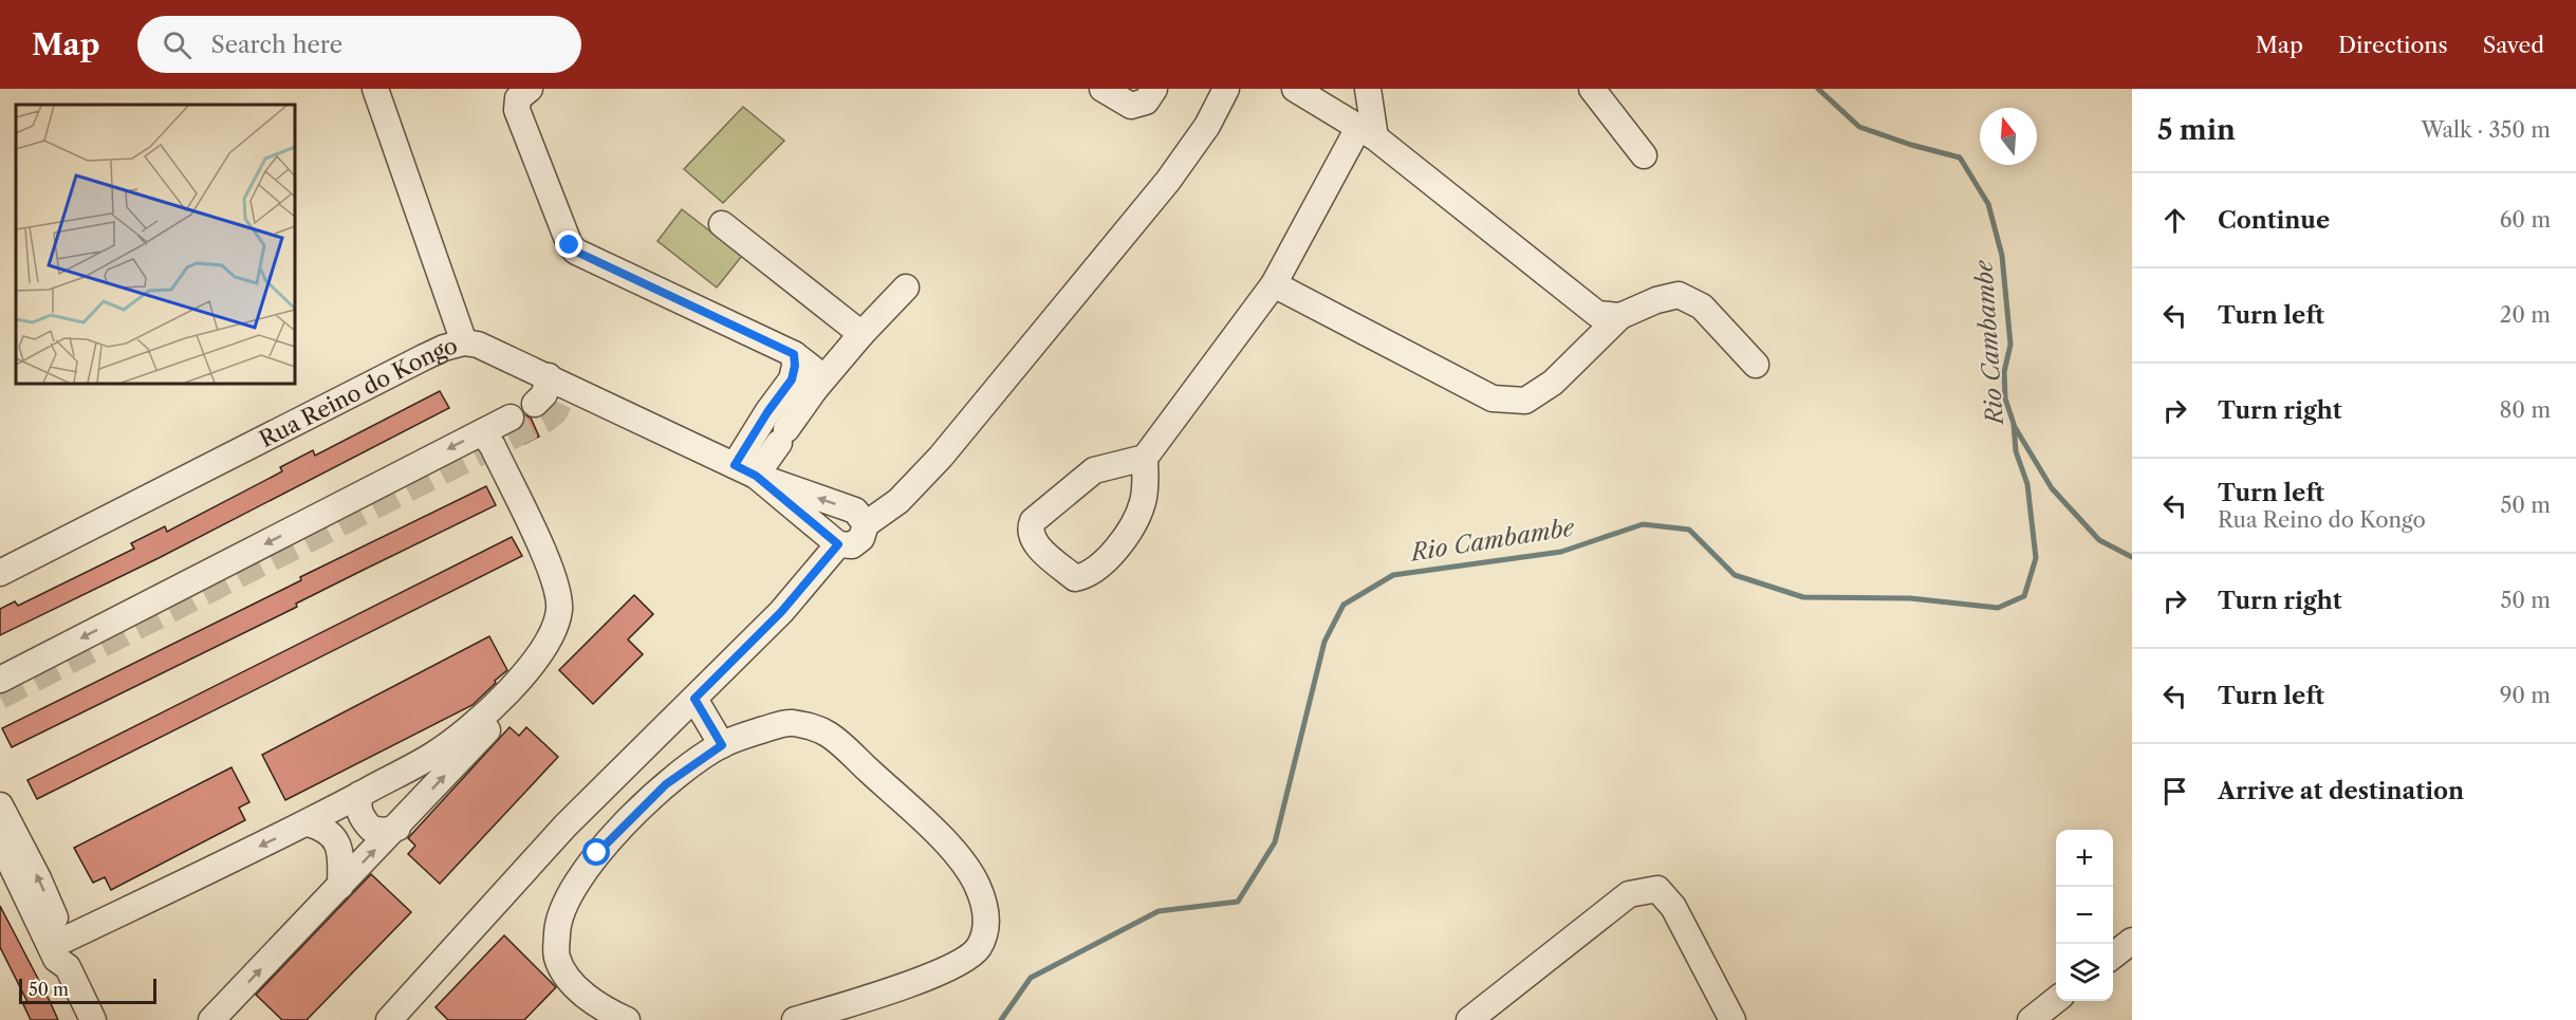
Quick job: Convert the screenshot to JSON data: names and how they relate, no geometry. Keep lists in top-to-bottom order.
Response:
{
  "streets": {
    "street": ["Rua Reino do Kongo"]
  },
  "water": ["Rio Cambambe"],
  "scale_bar": "50 m",
  "north": "top",
  "page": {
    "header": "Map",
    "search": "Search here",
    "nav": ["Map", "Directions", "Saved"],
    "heading": ["5 min", "Walk · 350 m"],
    "list": [
      ["Continue", "60 m"],
      ["Turn left", "20 m"],
      ["Turn right", "80 m"],
      ["Turn left", "Rua Reino do Kongo", "50 m"],
      ["Turn right", "50 m"],
      ["Turn left", "90 m"],
      "Arrive at destination"
    ],
    "map_buttons": ["+", "−"],
    "scale": "50 m"
  }
}
